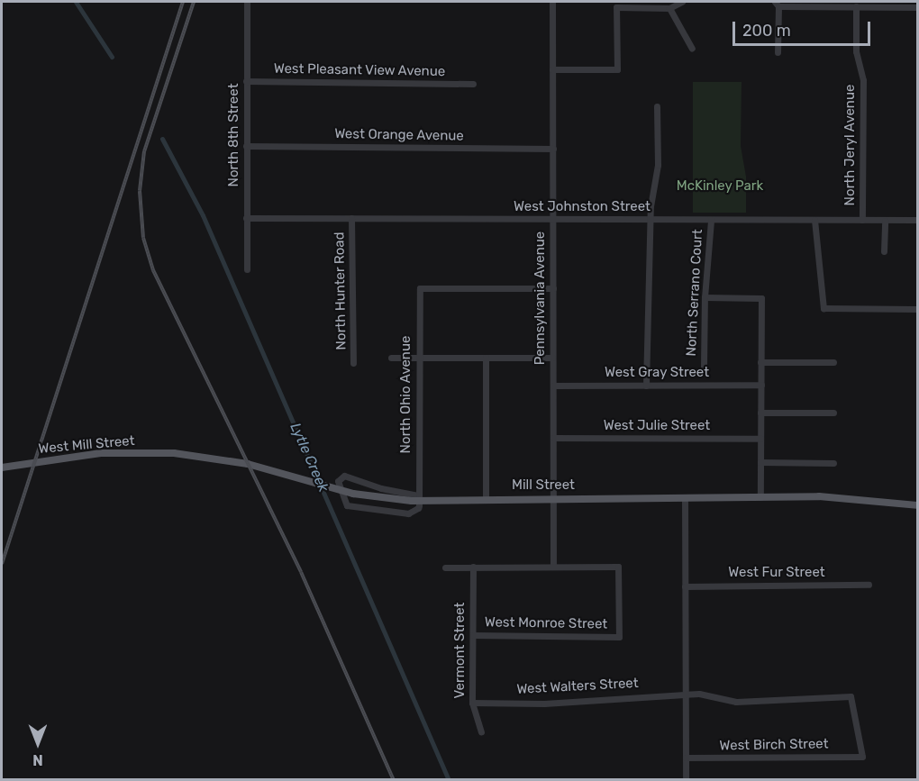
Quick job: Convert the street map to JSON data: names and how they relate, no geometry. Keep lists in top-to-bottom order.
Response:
{
  "streets": {
    "main road": ["West Mill Street", "Mill Street"],
    "street": [
      "West Pleasant View Avenue",
      "North 8th Street",
      "West Orange Avenue",
      "North Jeryl Avenue",
      "West Johnston Street",
      "North Hunter Road",
      "North Serrano Court",
      "Pennsylvania Avenue",
      "West Gray Street",
      "North Ohio Avenue",
      "West Julie Street",
      "West Fur Street",
      "West Monroe Street",
      "Vermont Street",
      "West Walters Street",
      "West Birch Street"
    ]
  },
  "crossings": [
    ["West Pleasant View Avenue", "North 8th Street"],
    ["North 8th Street", "West Orange Avenue"],
    ["North 8th Street", "West Johnston Street"],
    ["West Orange Avenue", "Pennsylvania Avenue"],
    ["North Jeryl Avenue", "West Johnston Street"],
    ["West Johnston Street", "North Hunter Road"],
    ["West Johnston Street", "North Serrano Court"],
    ["West Johnston Street", "Pennsylvania Avenue"],
    ["Pennsylvania Avenue", "West Gray Street"],
    ["Pennsylvania Avenue", "North Ohio Avenue"],
    ["Pennsylvania Avenue", "West Julie Street"],
    ["Pennsylvania Avenue", "Mill Street"],
    ["Pennsylvania Avenue", "West Monroe Street"],
    ["North Ohio Avenue", "Mill Street"],
    ["West Mill Street", "Mill Street"],
    ["West Monroe Street", "Vermont Street"],
    ["Vermont Street", "West Walters Street"],
    ["West Walters Street", "West Birch Street"]
  ],
  "water": ["Lytle Creek"],
  "parks": ["McKinley Park"],
  "scale_bar": "200 m",
  "north": "bottom"
}
